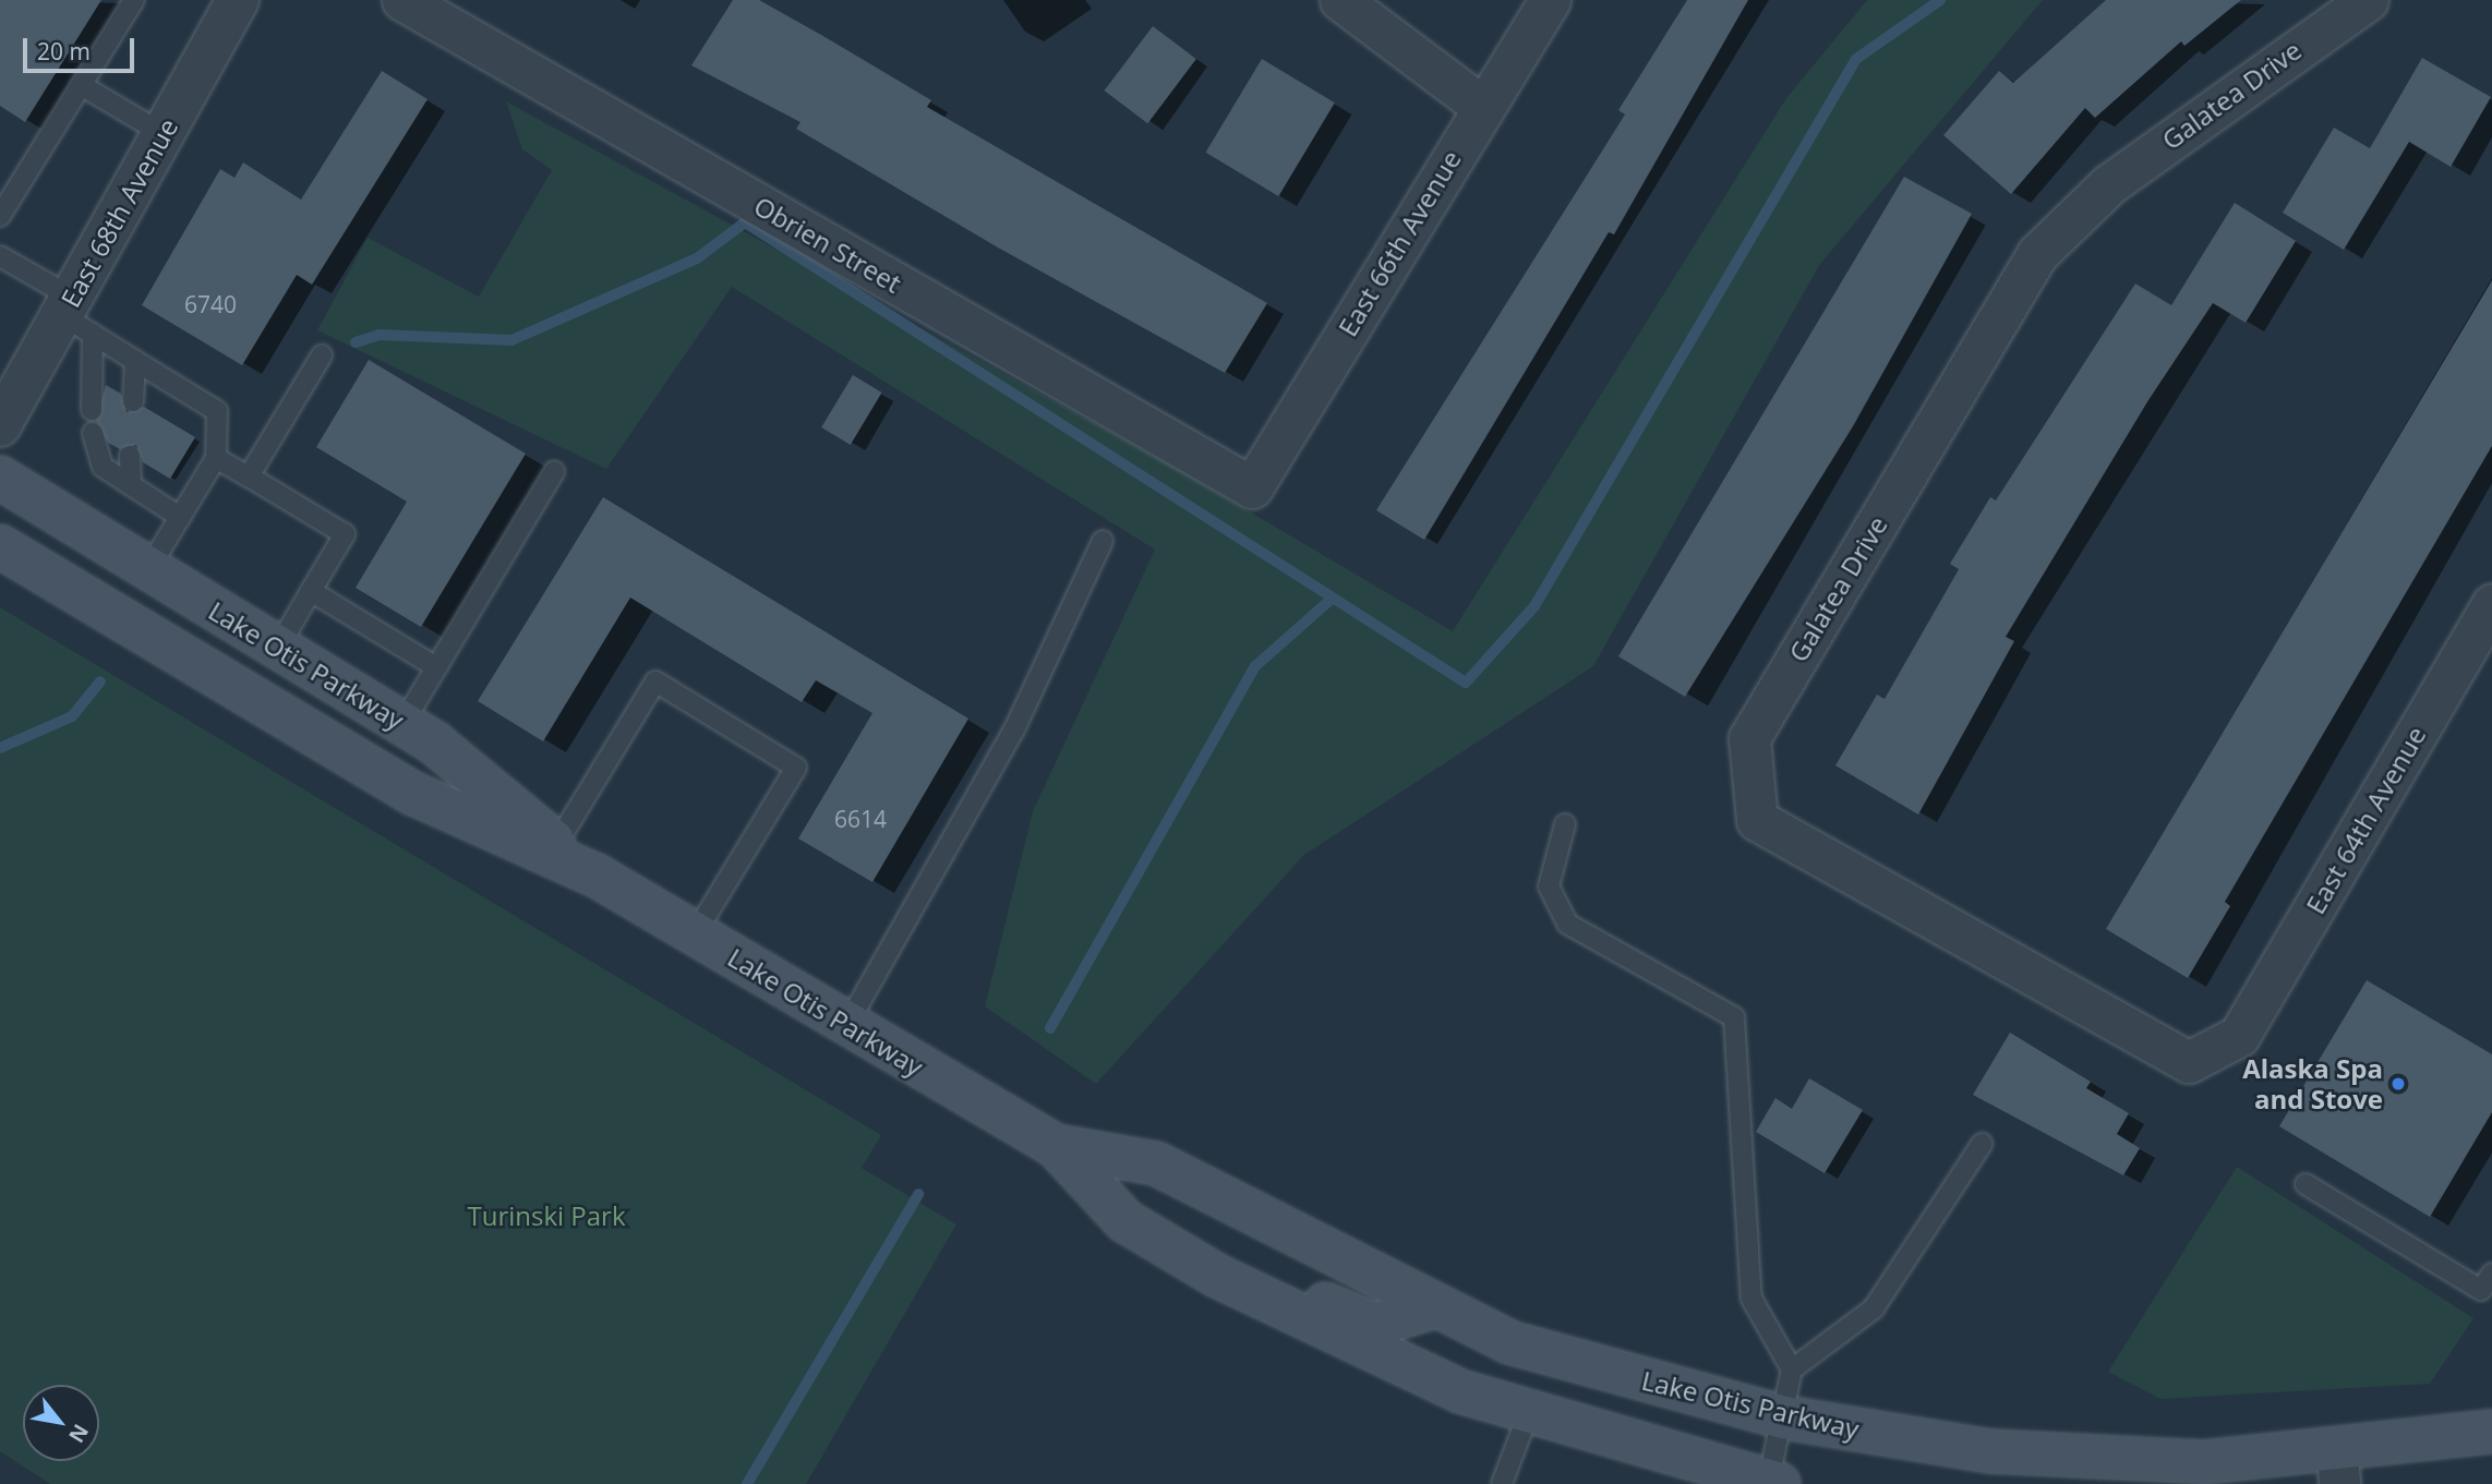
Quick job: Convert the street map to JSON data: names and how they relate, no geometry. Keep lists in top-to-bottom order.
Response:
{
  "streets": {
    "main road": ["Lake Otis Parkway"],
    "street": [
      "Galatea Drive",
      "East 68th Avenue",
      "East 66th Avenue",
      "Obrien Street",
      "East 64th Avenue"
    ]
  },
  "crossings": [
    ["Galatea Drive", "East 64th Avenue"],
    ["East 66th Avenue", "Obrien Street"]
  ],
  "parks": ["Turinski Park"],
  "places": ["Alaska Spa and Stove"],
  "house_numbers": ["6740", "6614"],
  "scale_bar": "20 m",
  "north": "bottom right"
}
